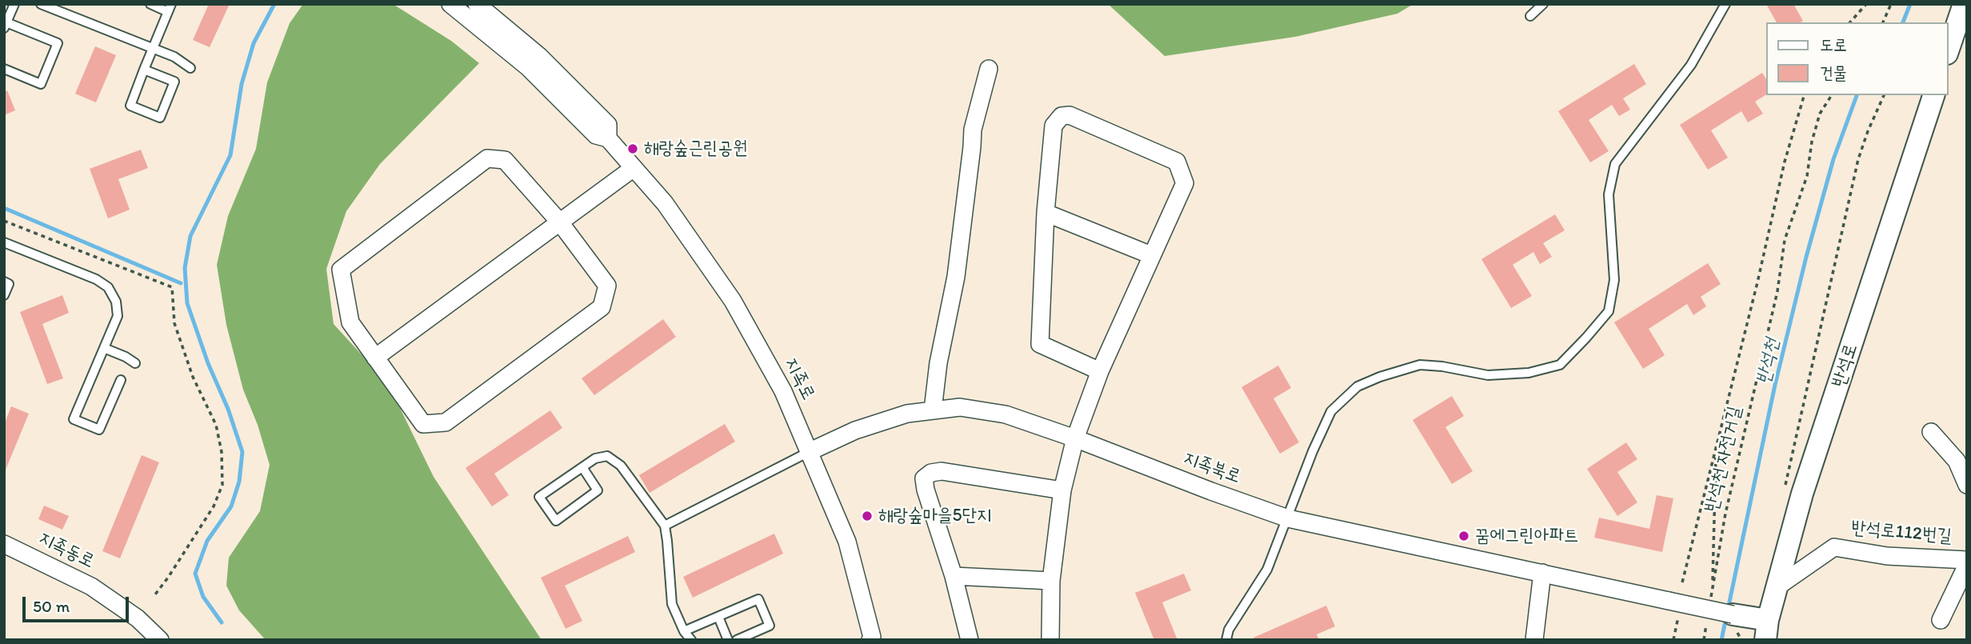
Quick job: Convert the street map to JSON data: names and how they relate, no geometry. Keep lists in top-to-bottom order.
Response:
{
  "streets": {
    "street": [
      "반석로",
      "지족로",
      "지족북로",
      "반석로112번길",
      "지족동로"
    ],
    "path": ["반석천 자전거길"]
  },
  "crossings": [
    ["반석로", "반석로112번길"],
    ["지족로", "지족북로"]
  ],
  "water": ["반석천"],
  "places": ["해랑숲근린공원", "해랑숲마을5단지", "꿈에그린아파트"],
  "legend": ["도로", "건물"],
  "scale_bar": "50 m"
}
